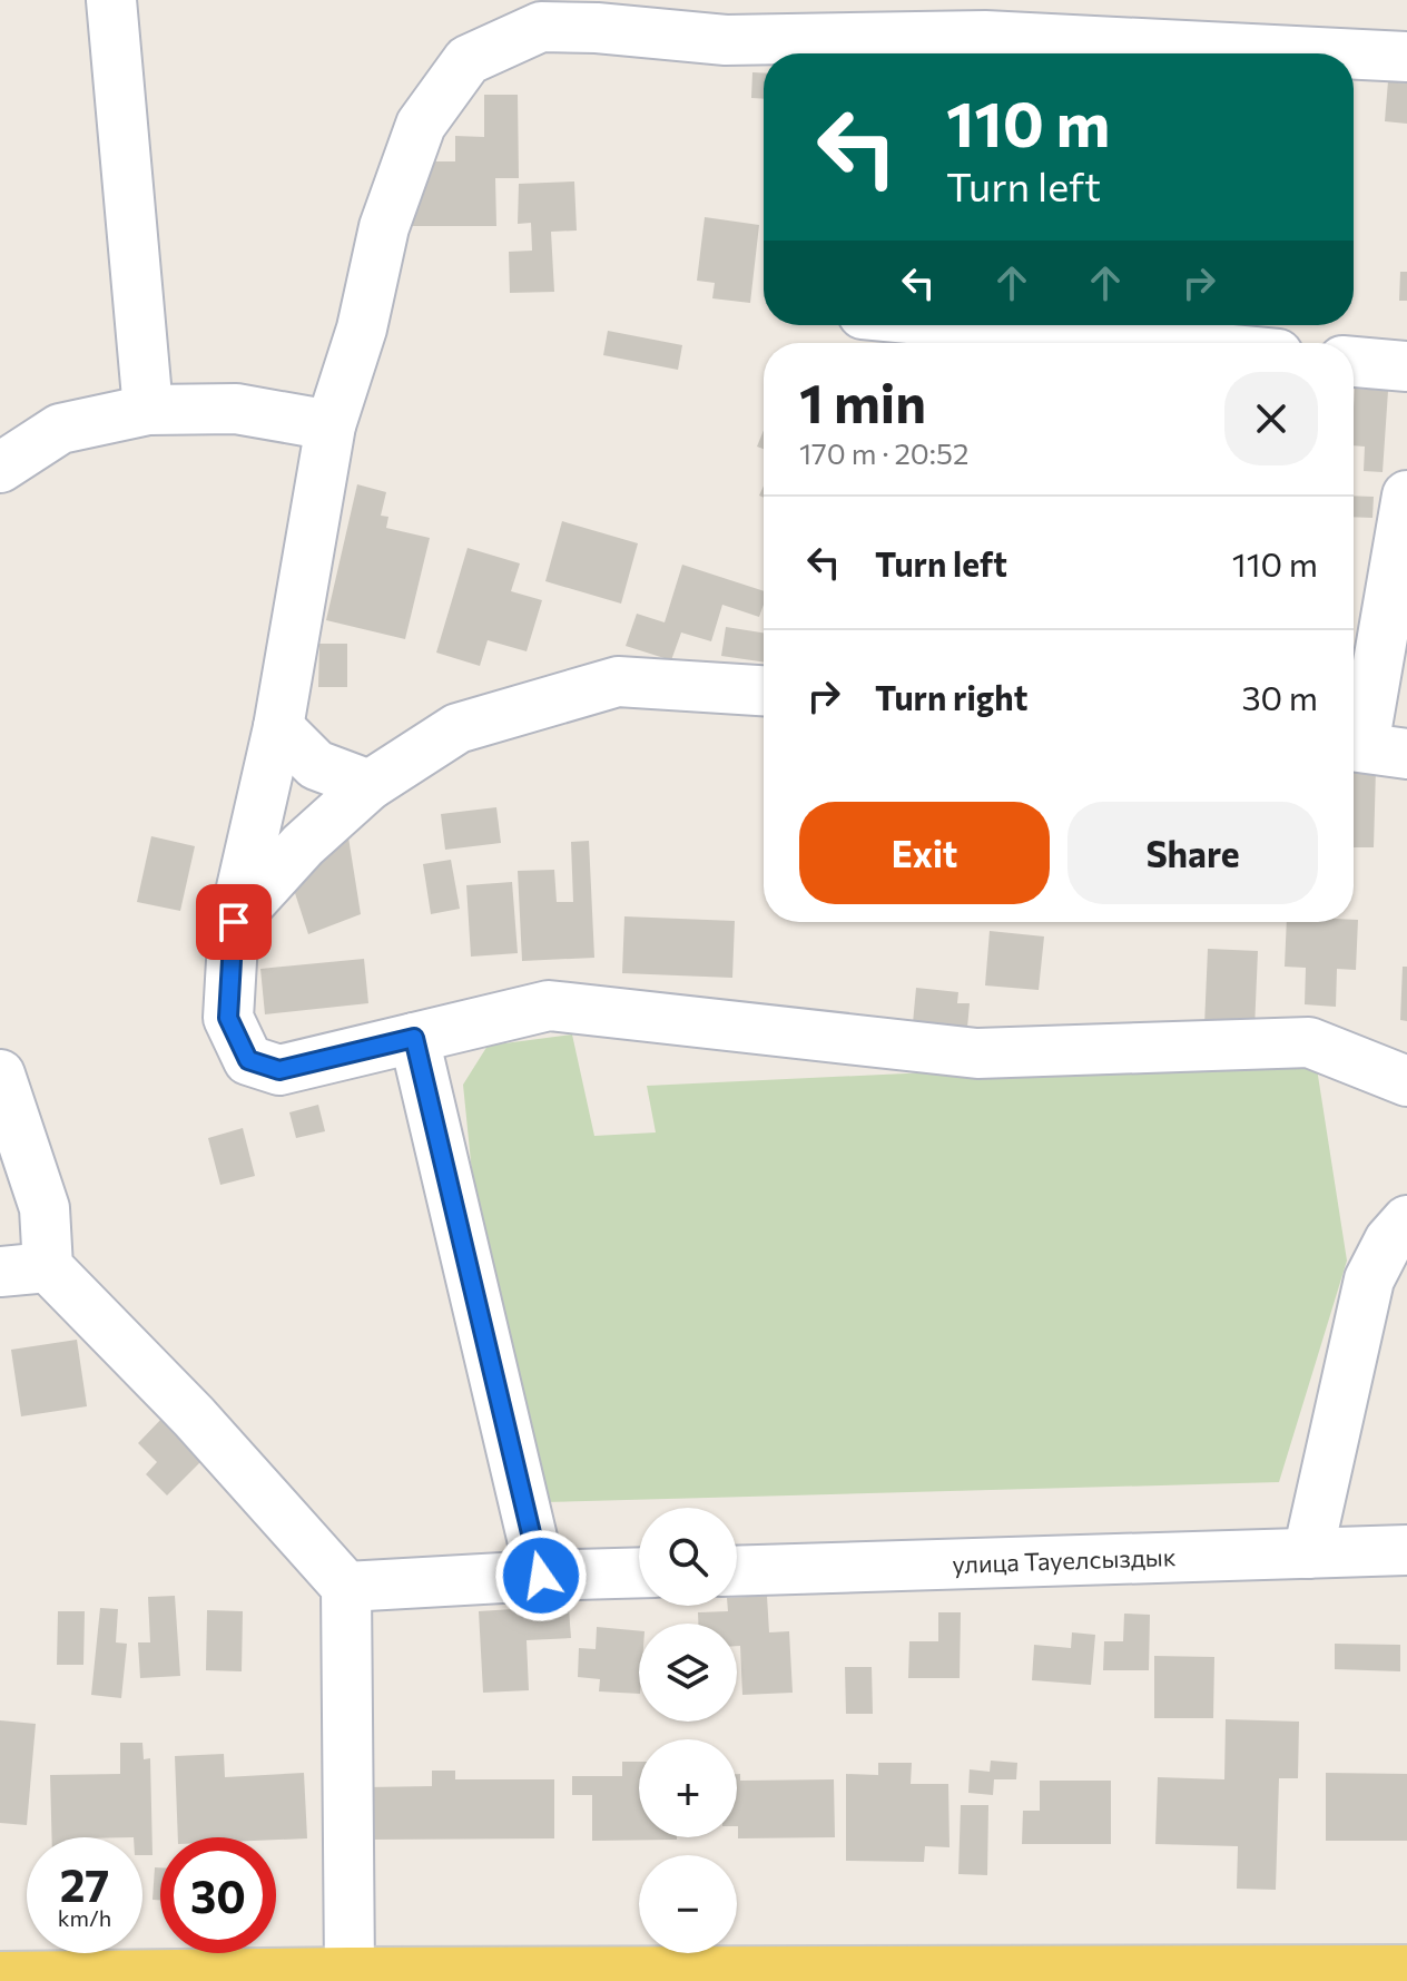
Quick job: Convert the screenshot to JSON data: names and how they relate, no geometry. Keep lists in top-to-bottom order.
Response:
{
  "streets": {
    "street": ["улица Тауелсыздык"]
  },
  "page": {
    "turn": ["110 m", "Turn left"],
    "heading": ["1 min", "170 m · 20:52"],
    "list": [
      {
        "name": "Turn left",
        "value": "110 m"
      },
      {
        "name": "Turn right",
        "value": "30 m"
      }
    ],
    "buttons": ["Exit", "Share"],
    "map_buttons": ["+", "−"],
    "speed": "27 km/h",
    "limit": "30"
  }
}
